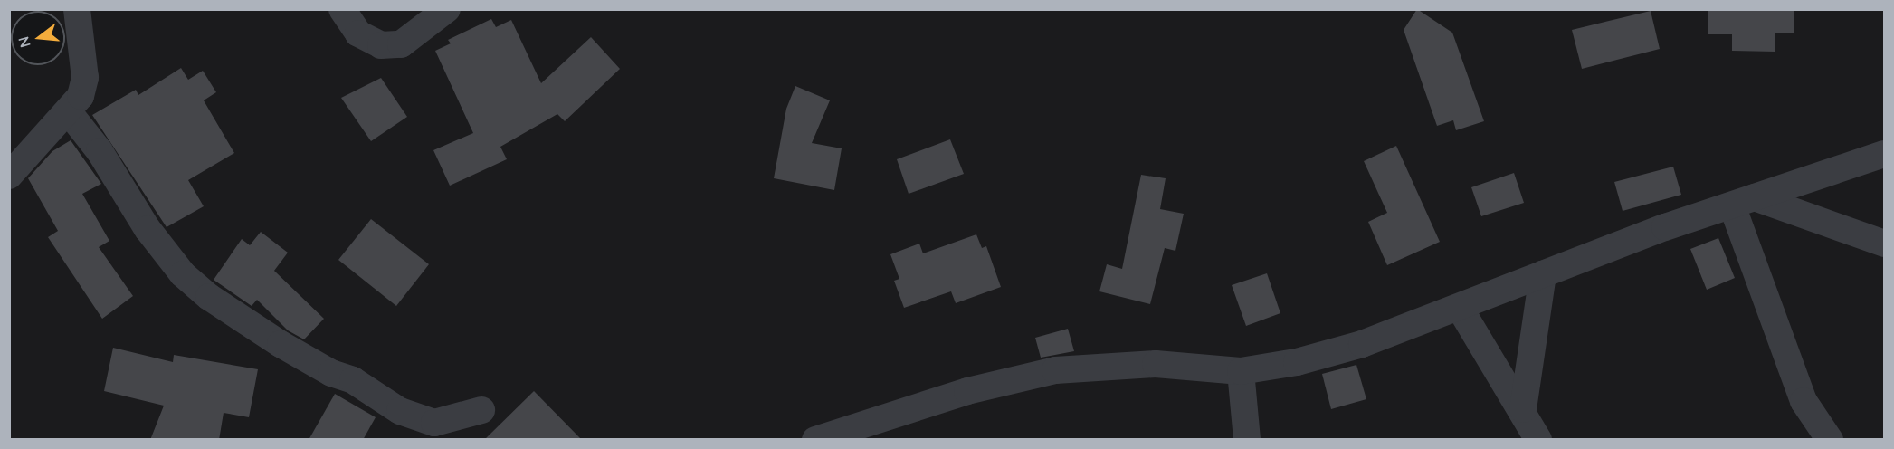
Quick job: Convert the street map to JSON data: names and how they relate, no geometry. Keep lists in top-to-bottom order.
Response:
{
  "north": "left"
}
